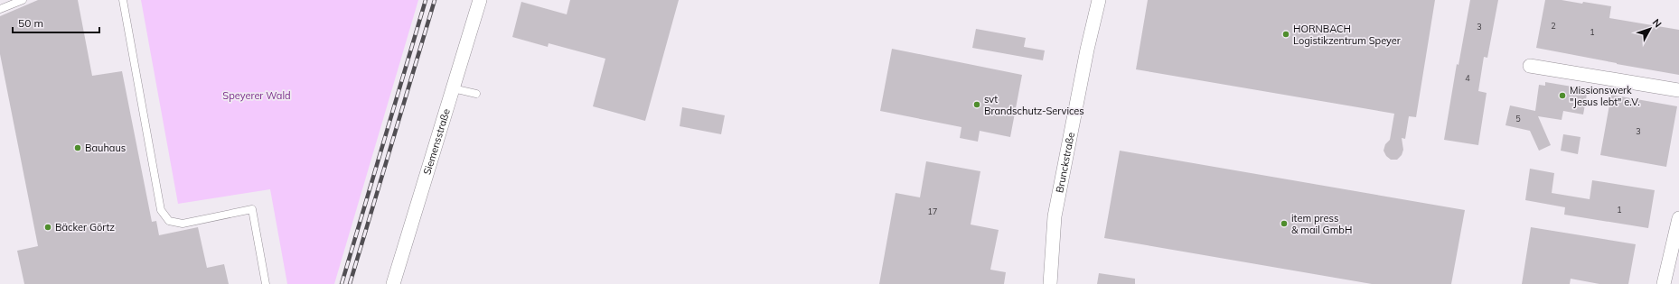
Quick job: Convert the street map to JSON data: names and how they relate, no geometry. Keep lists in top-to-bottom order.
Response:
{
  "streets": {
    "street": ["Siemensstraße", "Brunckstraße"]
  },
  "parks": ["Speyerer Wald"],
  "places": [
    "HORNBACH Logistikzentrum Speyer",
    "Missionswerk \"Jesus lebt\" e.V.",
    "svt Brandschutz-Services",
    "Bauhaus",
    "item press & mail GmbH",
    "Bäcker Görtz"
  ],
  "house_numbers": [
    "2",
    "3",
    "1",
    "4",
    "5",
    "3",
    "1",
    "17"
  ],
  "scale_bar": "50 m",
  "north": "top right"
}
